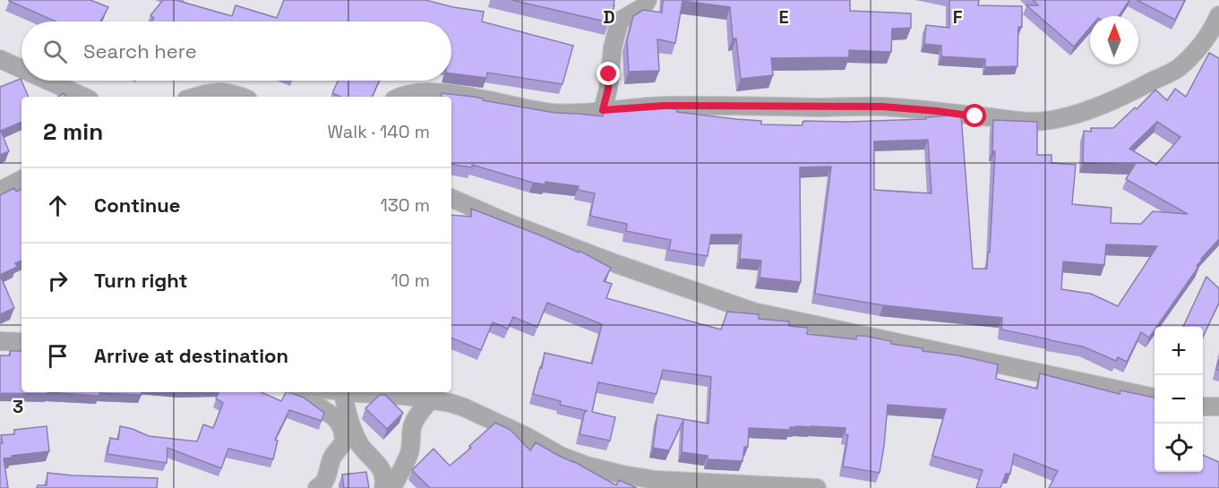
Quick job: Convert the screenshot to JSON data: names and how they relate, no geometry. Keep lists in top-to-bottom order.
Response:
{
  "north": "top",
  "page": {
    "search": "Search here",
    "heading": ["2 min", "Walk · 140 m"],
    "list": [
      ["Continue", "130 m"],
      ["Turn right", "10 m"],
      "Arrive at destination"
    ],
    "map_buttons": ["+", "−"]
  },
  "grid": {
    "columns": ["D", "E", "F"],
    "rows": ["3"]
  }
}
